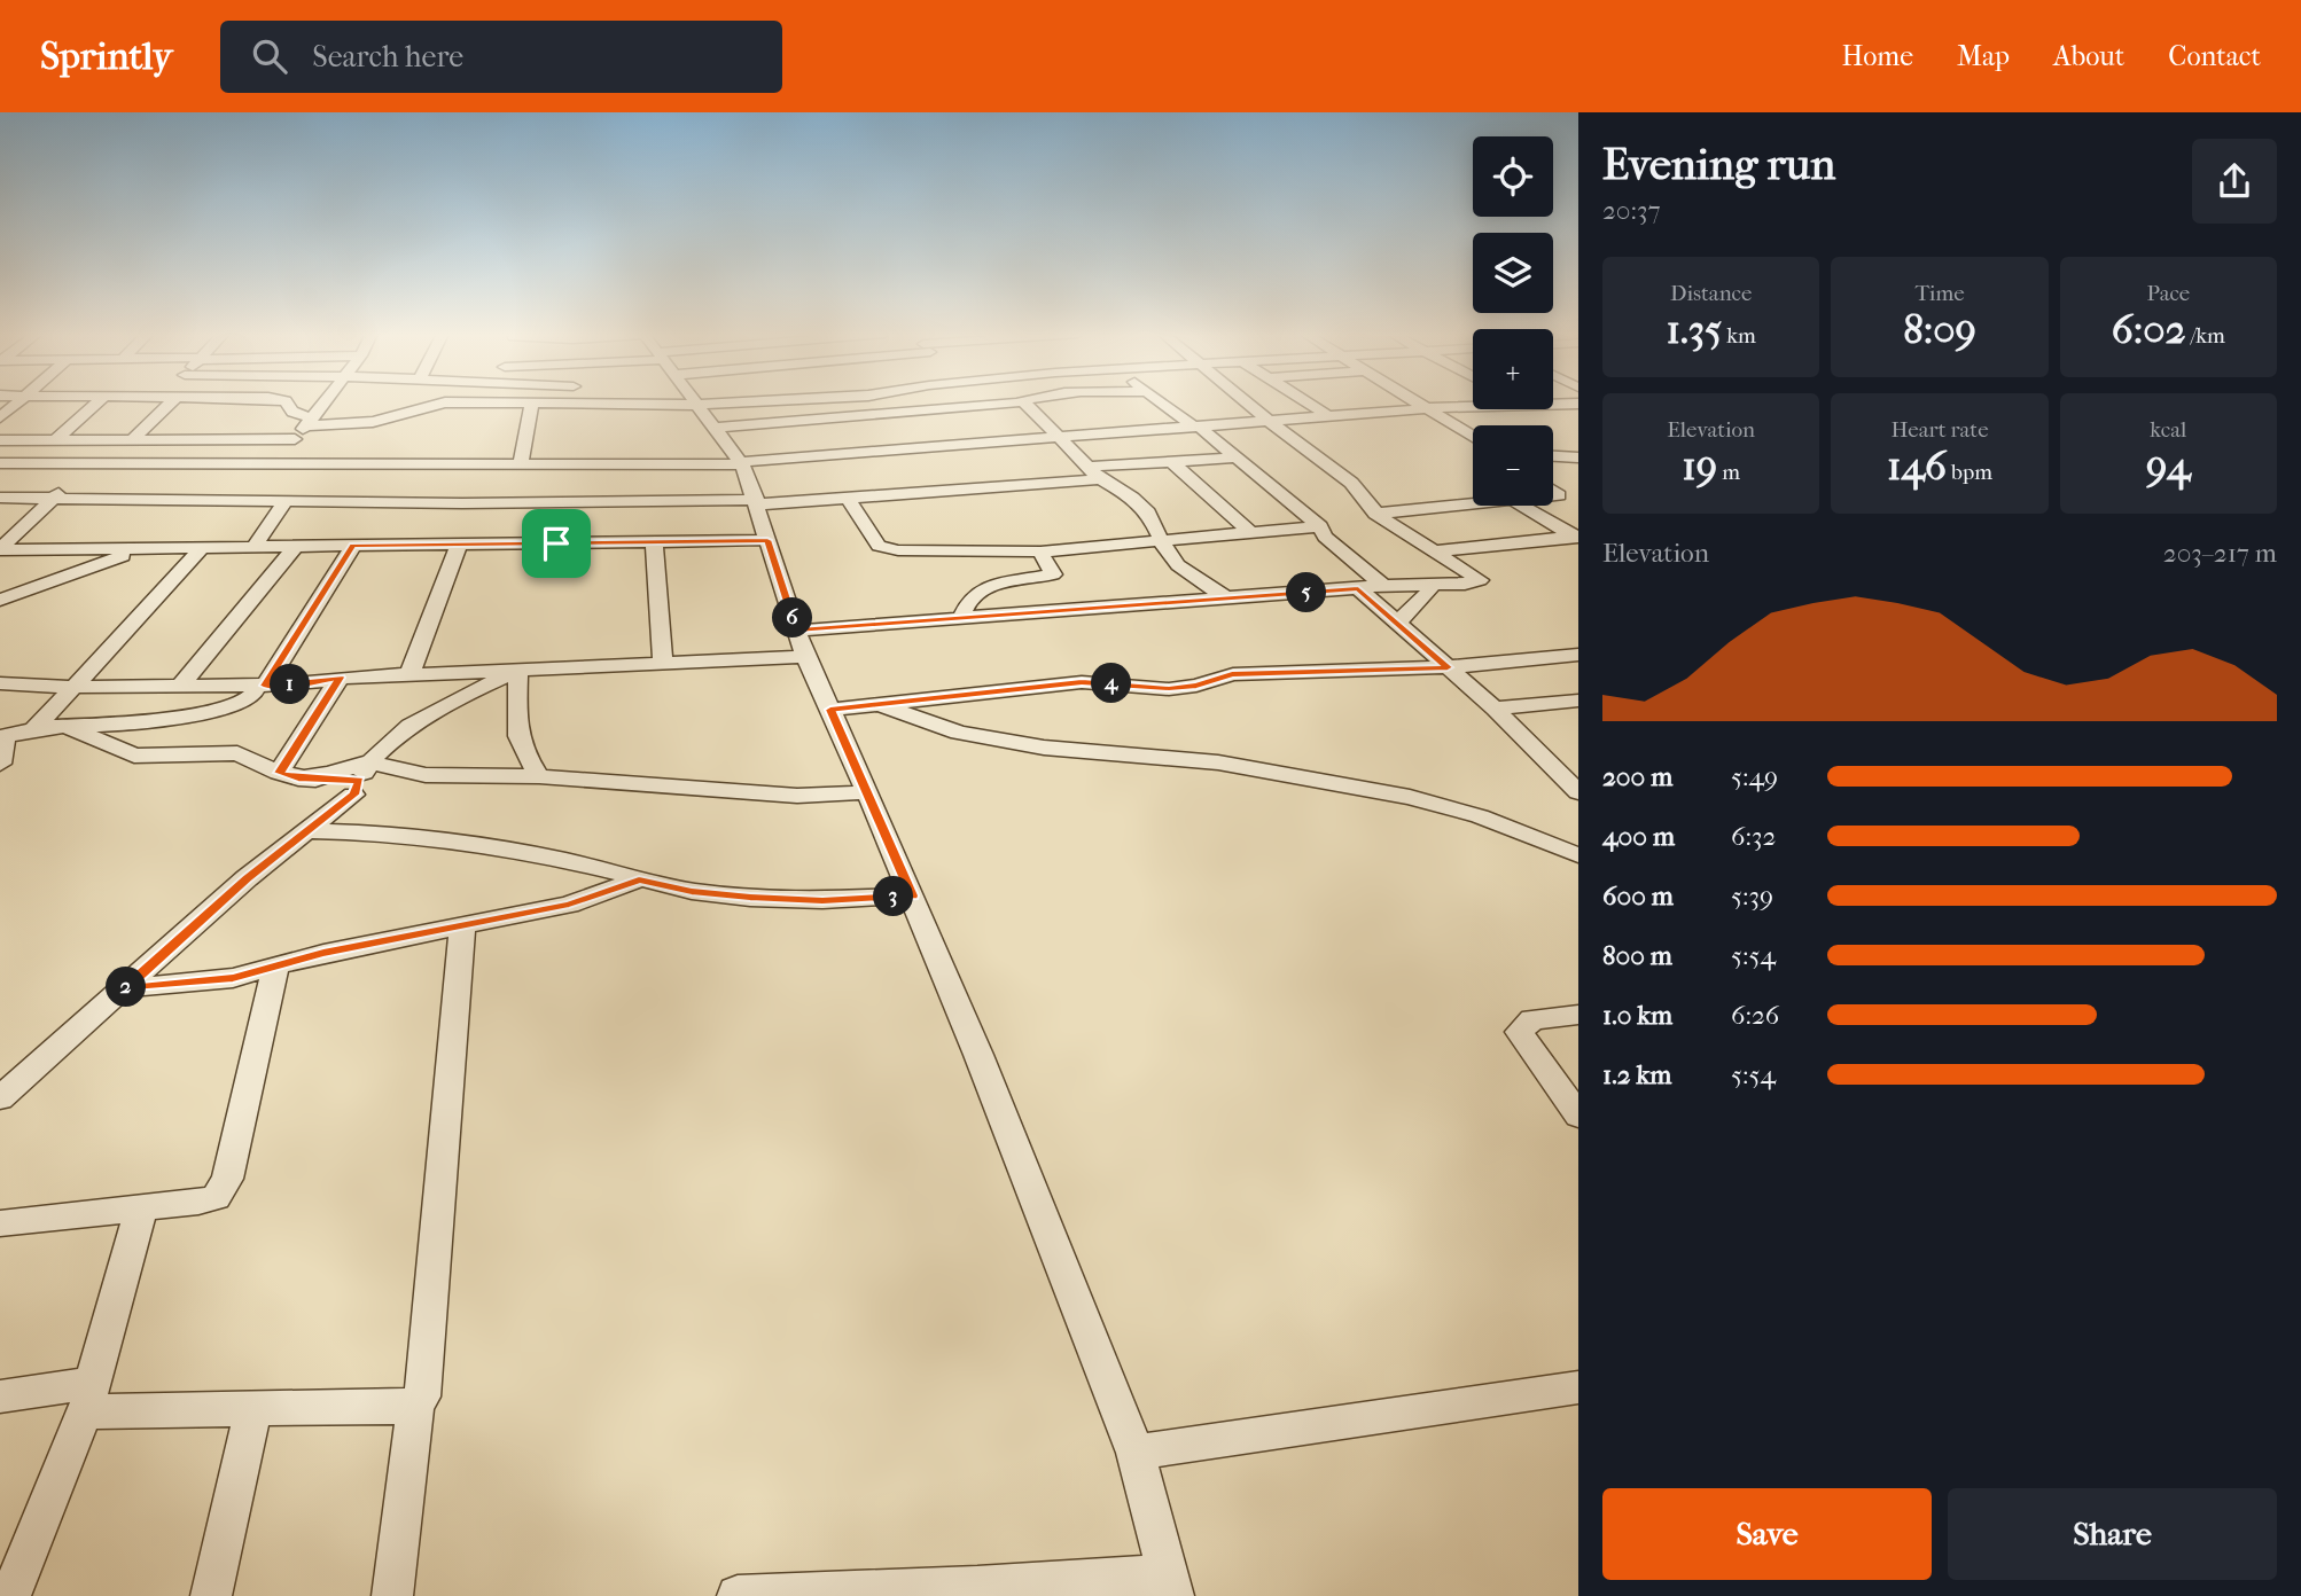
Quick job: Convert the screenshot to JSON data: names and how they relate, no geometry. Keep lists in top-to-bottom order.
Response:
{
  "page": {
    "header": "Sprintly",
    "search": "Search here",
    "nav": [
      "Home",
      "Map",
      "About",
      "Contact"
    ],
    "heading": ["Evening run", "20:37"],
    "map_buttons": ["+", "−"],
    "stats": [
      ["Distance", "1.35 km"],
      ["Time", "8:09"],
      ["Pace", "6:02 /km"],
      ["Elevation", "19 m"],
      ["Heart rate", "146 bpm"],
      ["kcal", "94"]
    ],
    "chart": ["Elevation", "203–217 m"],
    "pins": [
      "5",
      "6",
      "4",
      "1",
      "3",
      "2"
    ],
    "list": [
      {
        "name": "200 m",
        "note": "5:49"
      },
      {
        "name": "400 m",
        "note": "6:32"
      },
      {
        "name": "600 m",
        "note": "5:39"
      },
      {
        "name": "800 m",
        "note": "5:54"
      },
      {
        "name": "1.0 km",
        "note": "6:26"
      },
      {
        "name": "1.2 km",
        "note": "5:54"
      }
    ],
    "buttons": ["Save", "Share"]
  }
}
